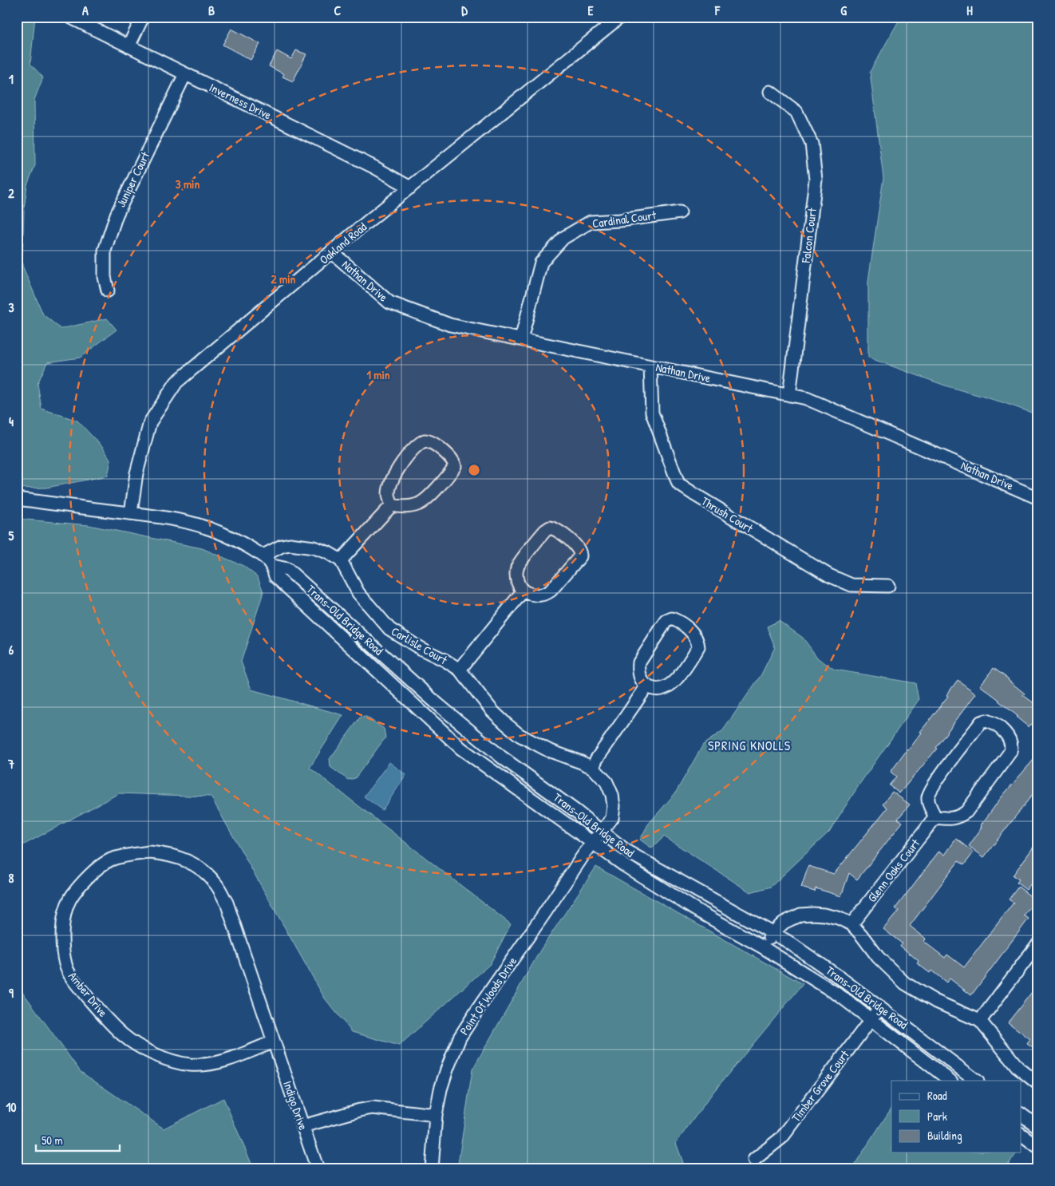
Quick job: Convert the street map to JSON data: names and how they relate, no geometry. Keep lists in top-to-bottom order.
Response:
{
  "streets": {
    "street": [
      "Inverness Drive",
      "Juniper Court",
      "Cardinal Court",
      "Falcon Court",
      "Oakland Road",
      "Nathan Drive",
      "Thrush Court",
      "Trans-Old Bridge Road",
      "Carlisle Court",
      "Glenn Oaks Court",
      "Amber Drive",
      "Point Of Woods Drive",
      "Timber Grove Court",
      "Indigo Drive"
    ]
  },
  "crossings": [
    ["Inverness Drive", "Juniper Court"],
    ["Inverness Drive", "Oakland Road"],
    ["Cardinal Court", "Nathan Drive"],
    ["Falcon Court", "Nathan Drive"],
    ["Oakland Road", "Nathan Drive"],
    ["Oakland Road", "Trans-Old Bridge Road"],
    ["Nathan Drive", "Thrush Court"],
    ["Trans-Old Bridge Road", "Carlisle Court"],
    ["Trans-Old Bridge Road", "Point Of Woods Drive"],
    ["Trans-Old Bridge Road", "Timber Grove Court"],
    ["Carlisle Court", "Point Of Woods Drive"],
    ["Amber Drive", "Indigo Drive"]
  ],
  "districts": ["SPRING KNOLLS"],
  "legend": ["Road", "Park", "Building"],
  "scale_bar": "50 m",
  "grid": {
    "columns": [
      "A",
      "B",
      "C",
      "D",
      "E",
      "F",
      "G",
      "H"
    ],
    "rows": [
      "1",
      "2",
      "3",
      "4",
      "5",
      "6",
      "7",
      "8",
      "9",
      "10"
    ]
  },
  "rings": ["3 min", "2 min", "1 min"]
}
